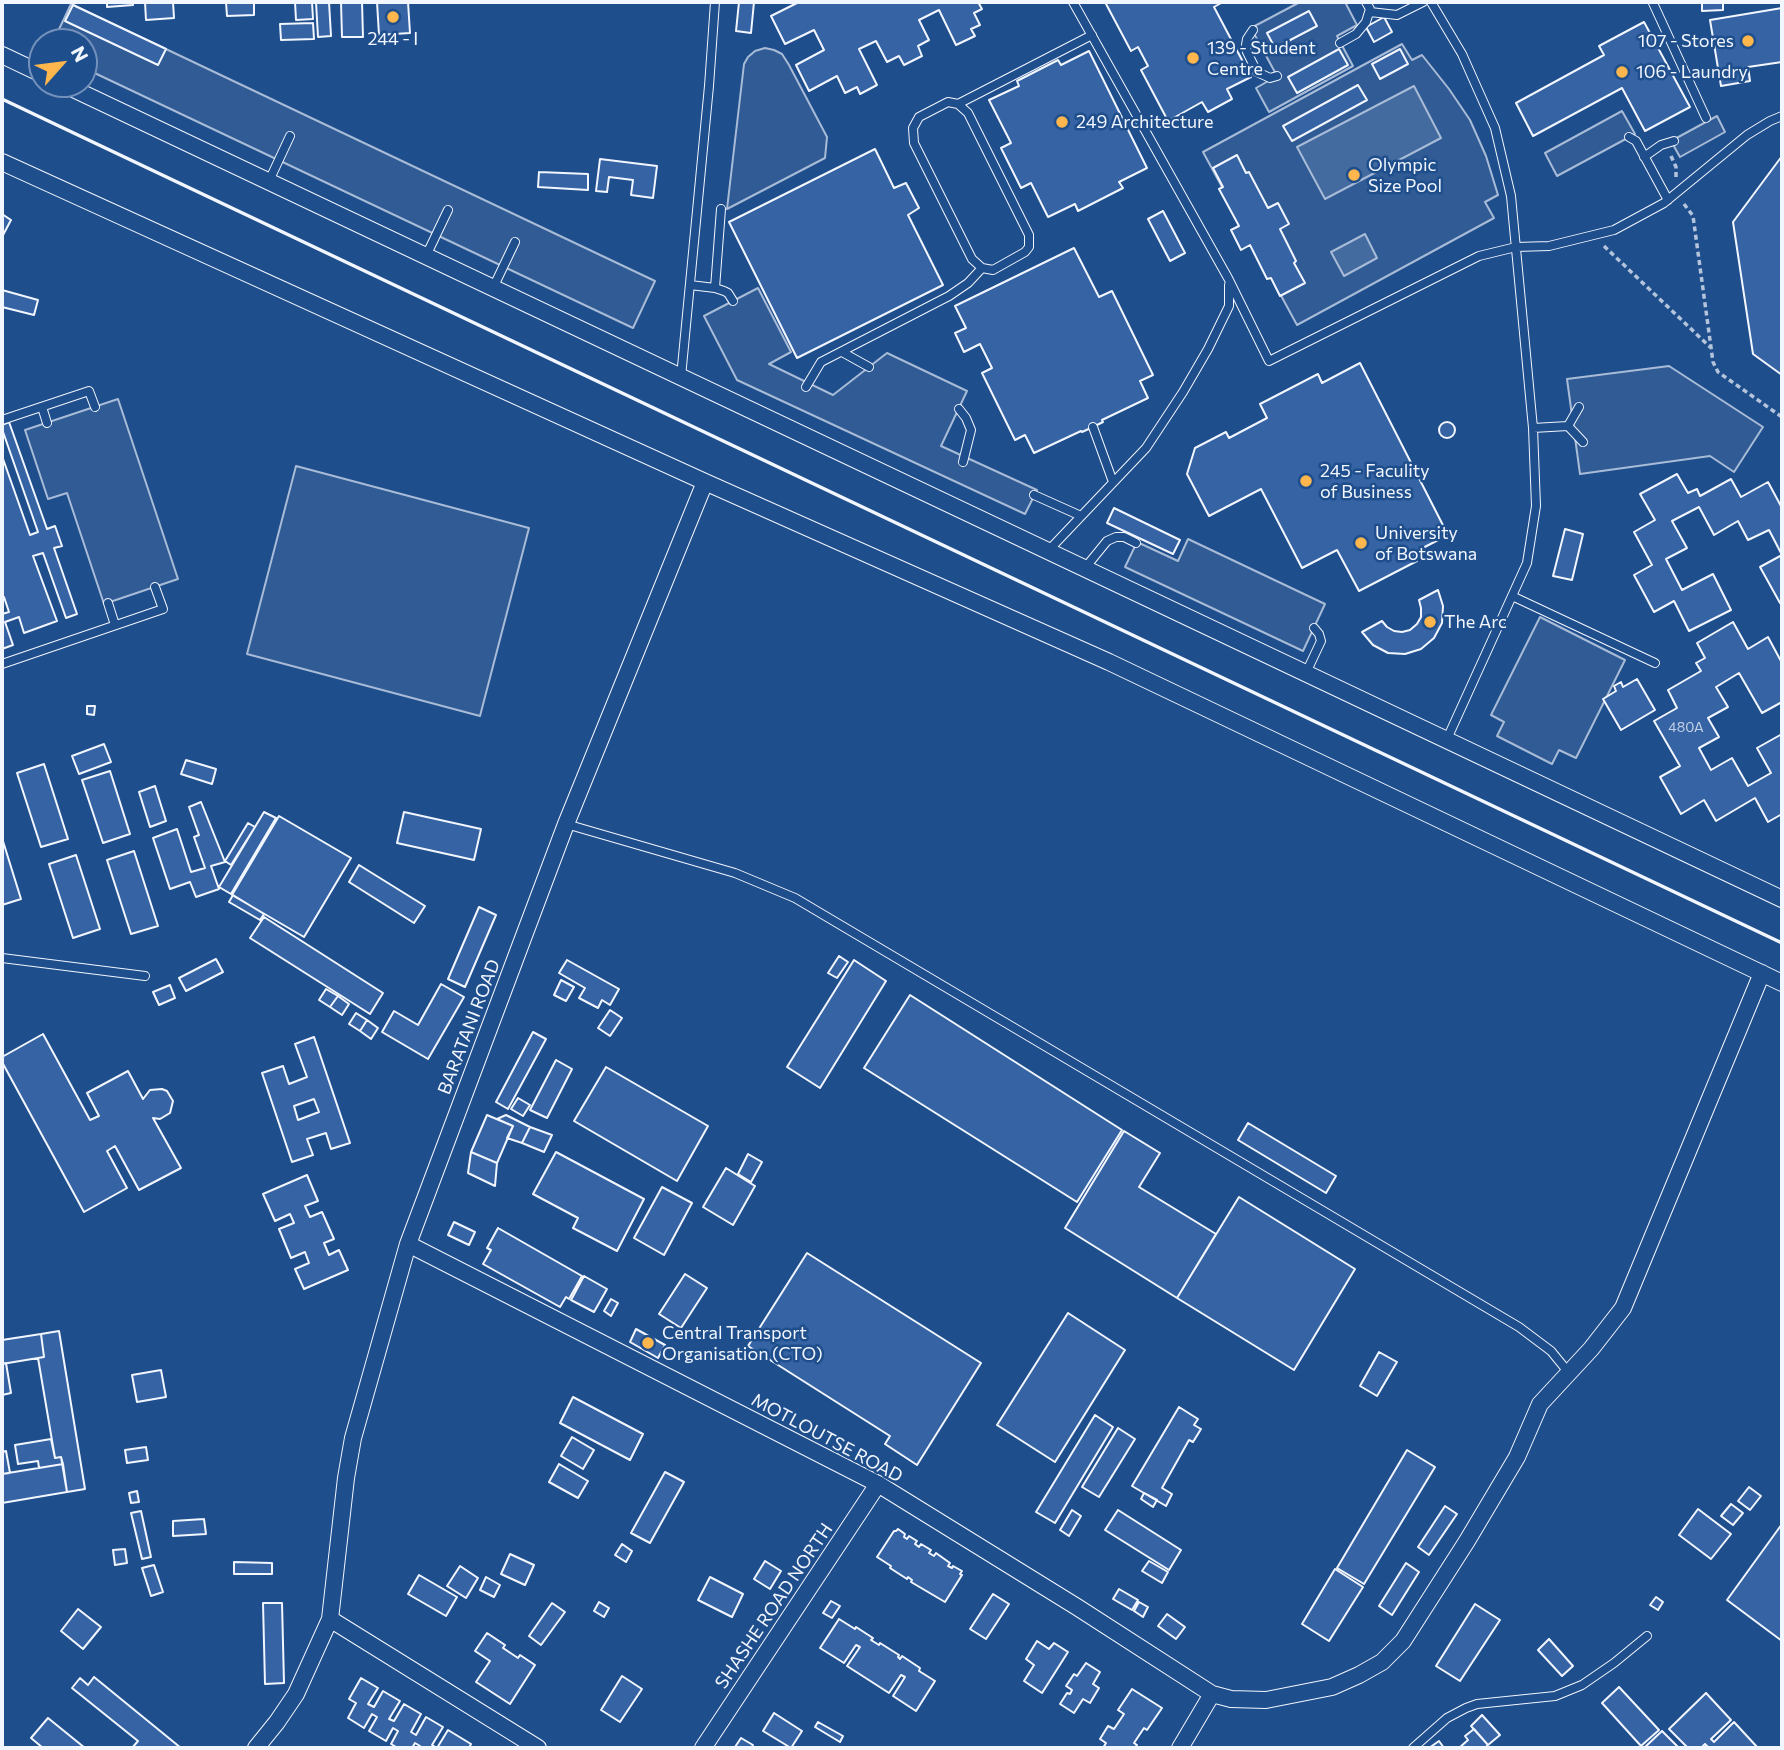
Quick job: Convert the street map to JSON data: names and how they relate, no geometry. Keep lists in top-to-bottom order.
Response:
{
  "streets": {
    "street": ["BARATANI ROAD", "MOTLOUTSE ROAD", "SHASHE ROAD NORTH"]
  },
  "crossings": [
    ["BARATANI ROAD", "MOTLOUTSE ROAD"],
    ["MOTLOUTSE ROAD", "SHASHE ROAD NORTH"]
  ],
  "places": [
    "244 - I",
    "107 - Stores",
    "139 - Student Centre",
    "106 - Laundry",
    "249 Architecture",
    "Olympic Size Pool",
    "245 - Faculity of Business",
    "University of Botswana",
    "The Arc",
    "Central Transport Organisation (CTO)"
  ],
  "house_numbers": ["480A"],
  "north": "top right"
}
